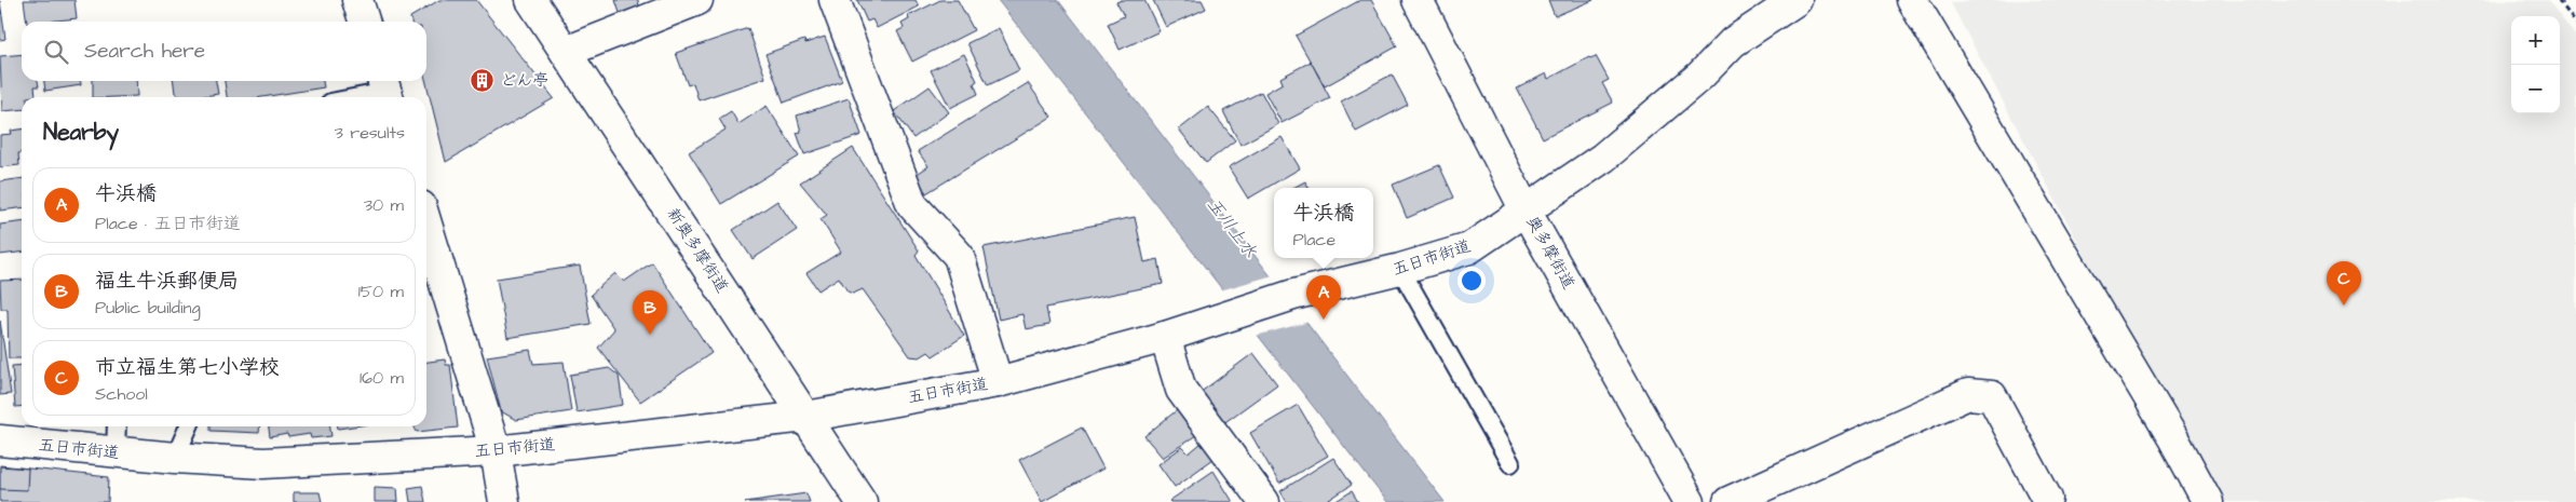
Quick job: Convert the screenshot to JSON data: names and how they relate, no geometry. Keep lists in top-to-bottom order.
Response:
{
  "streets": {
    "main road": ["新奥多摩街道", "奥多摩街道", "五日市街道"]
  },
  "crossings": [
    ["新奥多摩街道", "五日市街道"],
    ["奥多摩街道", "五日市街道"]
  ],
  "water": ["玉川上水"],
  "places": {
    "building": ["どん亭"]
  },
  "page": {
    "map_buttons": ["+", "−"],
    "search": "Search here",
    "heading": ["Nearby", "3 results"],
    "list": [
      {
        "mark": "A",
        "name": "牛浜橋",
        "note": "Place · 五日市街道",
        "value": "30 m"
      },
      {
        "mark": "B",
        "name": "福生牛浜郵便局",
        "note": "Public building",
        "value": "150 m"
      },
      {
        "mark": "C",
        "name": "市立福生第七小学校",
        "note": "School",
        "value": "160 m"
      }
    ],
    "popup": ["牛浜橋", "Place"],
    "pins": ["C", "A", "B"]
  }
}
